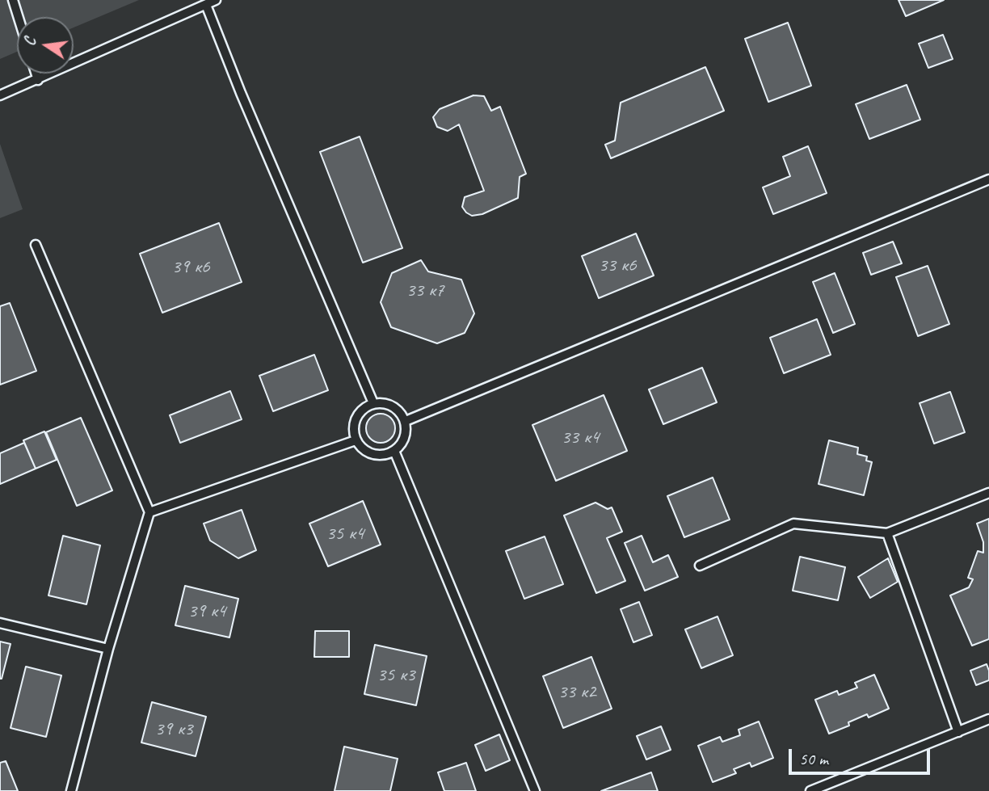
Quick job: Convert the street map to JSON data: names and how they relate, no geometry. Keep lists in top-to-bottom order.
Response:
{
  "house_numbers": [
    "33 к6",
    "39 к6",
    "33 к7",
    "33 к4",
    "35 к4",
    "39 к4",
    "35 к3",
    "33 к2",
    "39 к3"
  ],
  "scale_bar": "50 m",
  "north": "left"
}
